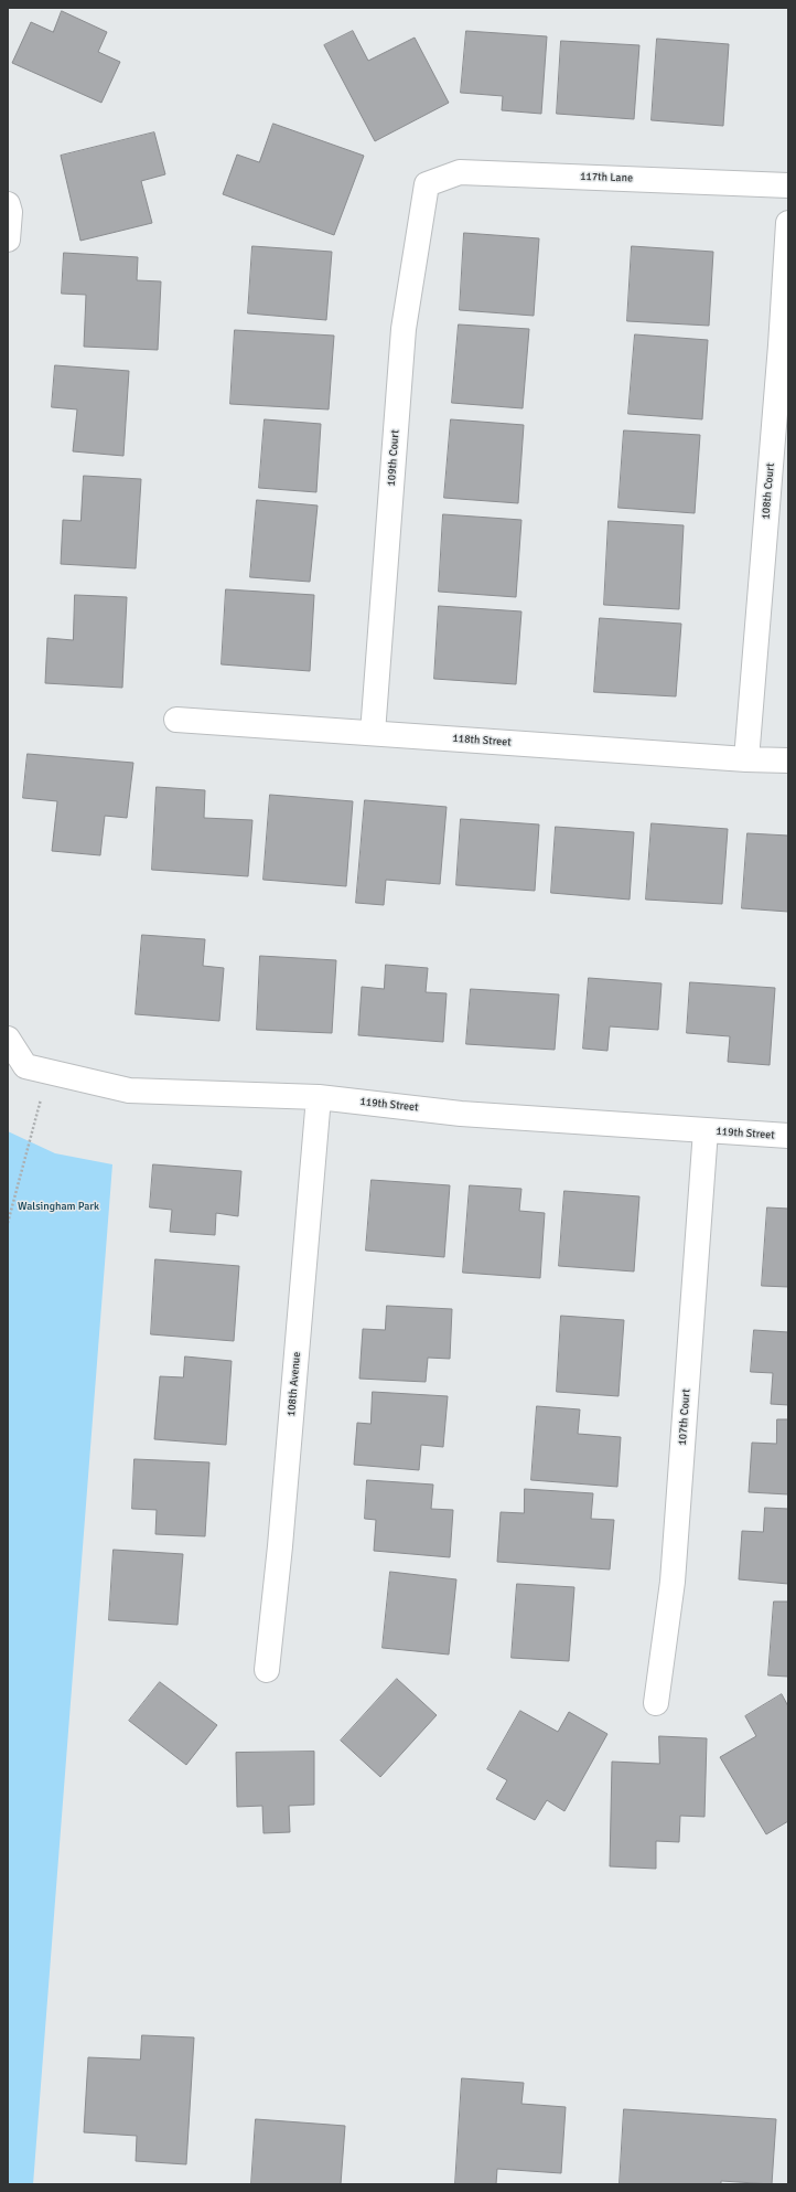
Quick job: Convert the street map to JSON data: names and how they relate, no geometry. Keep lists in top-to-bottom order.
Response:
{
  "streets": {
    "street": [
      "117th Lane",
      "109th Court",
      "108th Court",
      "118th Street",
      "119th Street",
      "108th Avenue",
      "107th Court"
    ]
  },
  "crossings": [
    ["117th Lane", "109th Court"],
    ["109th Court", "118th Street"],
    ["108th Court", "118th Street"],
    ["119th Street", "108th Avenue"],
    ["119th Street", "107th Court"]
  ],
  "parks": ["Walsingham Park"]
}
